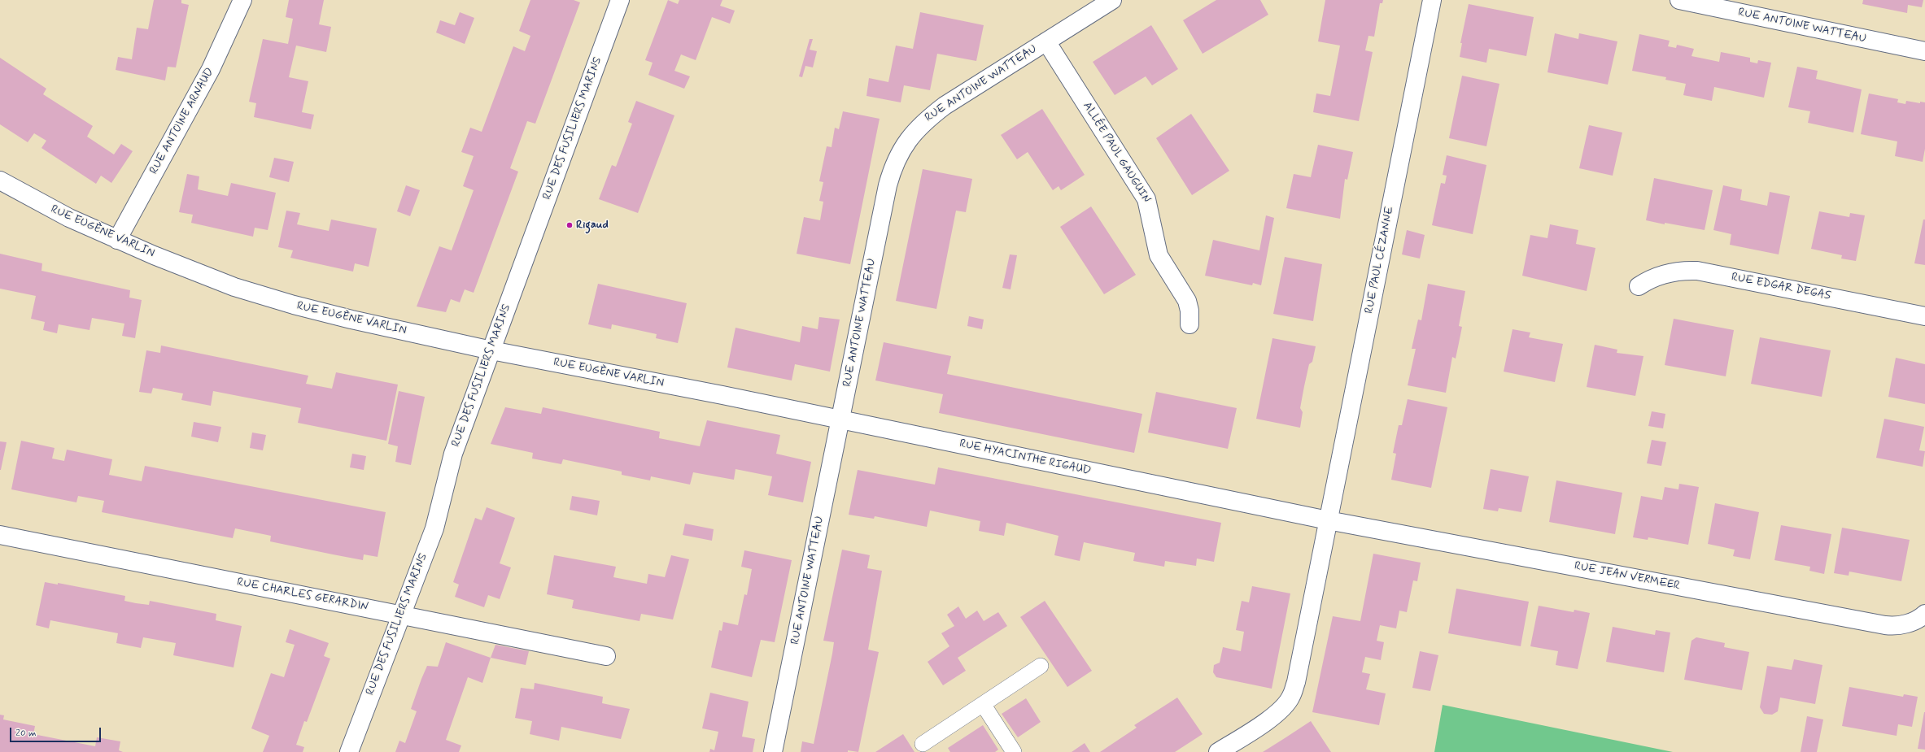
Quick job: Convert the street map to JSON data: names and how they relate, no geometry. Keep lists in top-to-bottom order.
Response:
{
  "streets": {
    "street": [
      "RUE ANTOINE WATTEAU",
      "RUE ANTOINE ARNAUD",
      "RUE DES FUSILIERS MARINS",
      "ALLÉE PAUL GAUGUIN",
      "RUE EUGÈNE VARLIN",
      "RUE PAUL CÉZANNE",
      "RUE EDGAR DEGAS",
      "RUE HYACINTHE RIGAUD",
      "RUE JEAN VERMEER",
      "RUE CHARLES GERARDIN"
    ]
  },
  "crossings": [
    ["RUE ANTOINE WATTEAU", "ALLÉE PAUL GAUGUIN"],
    ["RUE ANTOINE WATTEAU", "RUE HYACINTHE RIGAUD"],
    ["RUE ANTOINE ARNAUD", "RUE EUGÈNE VARLIN"],
    ["RUE DES FUSILIERS MARINS", "RUE EUGÈNE VARLIN"],
    ["RUE DES FUSILIERS MARINS", "RUE CHARLES GERARDIN"],
    ["RUE EUGÈNE VARLIN", "RUE HYACINTHE RIGAUD"],
    ["RUE PAUL CÉZANNE", "RUE HYACINTHE RIGAUD"],
    ["RUE PAUL CÉZANNE", "RUE JEAN VERMEER"],
    ["RUE HYACINTHE RIGAUD", "RUE JEAN VERMEER"]
  ],
  "places": ["Rigaud"],
  "scale_bar": "20 m"
}
